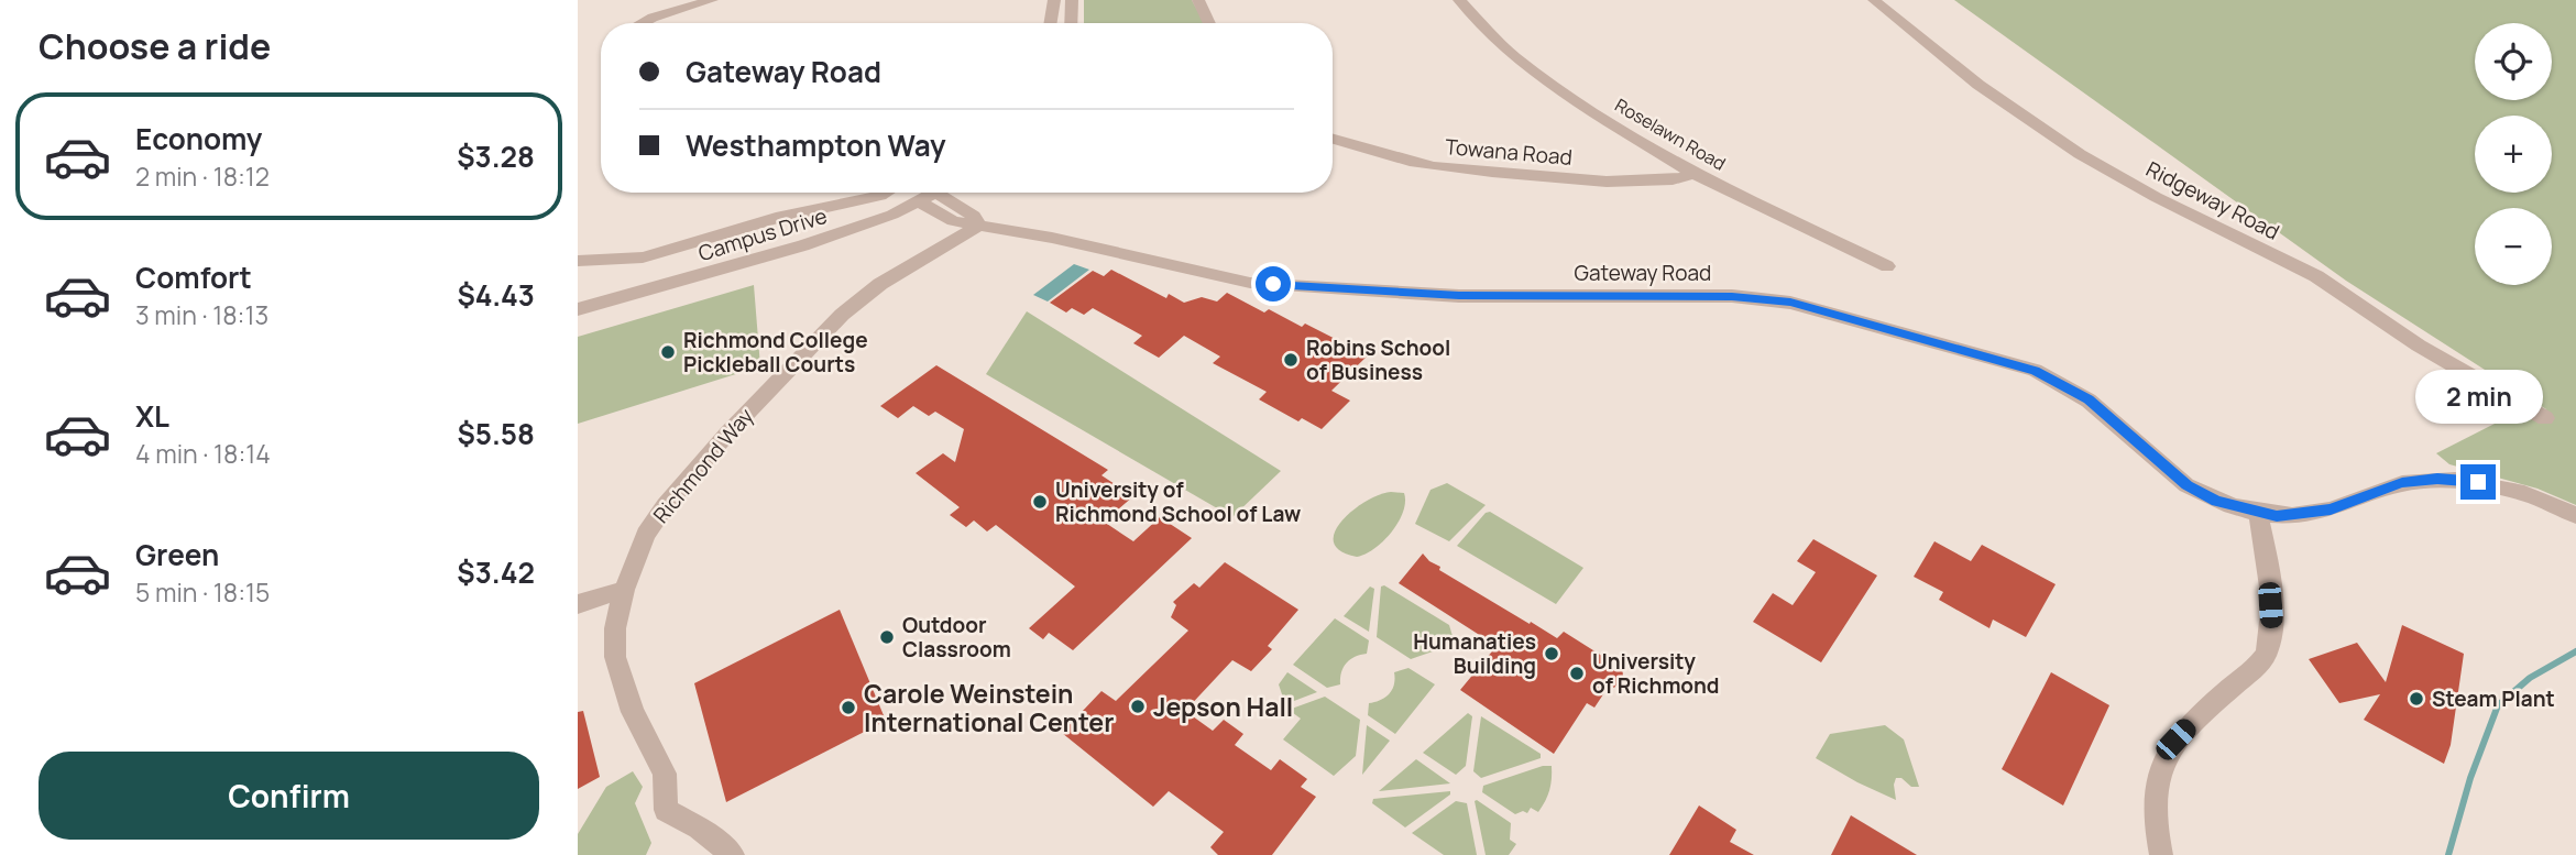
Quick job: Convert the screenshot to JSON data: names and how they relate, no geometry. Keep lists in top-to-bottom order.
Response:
{
  "streets": {
    "street": [
      "Roselawn Road",
      "Towana Road",
      "Ridgeway Road",
      "Campus Drive",
      "Gateway Road",
      "Richmond Way"
    ]
  },
  "crossings": [
    ["Roselawn Road", "Towana Road"],
    ["Campus Drive", "Gateway Road"],
    ["Gateway Road", "Richmond Way"]
  ],
  "places": [
    "Richmond College Pickleball Courts",
    "Robins School of Business",
    "University of Richmond School of Law",
    "Outdoor Classroom",
    "Humanaties Building",
    "University of Richmond",
    "Steam Plant",
    "Jepson Hall",
    "Carole Weinstein International Center"
  ],
  "page": {
    "heading": "Choose a ride",
    "map_buttons": ["+", "−"],
    "banner": ["Gateway Road", "Westhampton Way"],
    "list": [
      {
        "name": "Economy",
        "note": "2 min · 18:12",
        "value": "$3.28"
      },
      {
        "name": "Comfort",
        "note": "3 min · 18:13",
        "value": "$4.43"
      },
      {
        "name": "XL",
        "note": "4 min · 18:14",
        "value": "$5.58"
      },
      {
        "name": "Green",
        "note": "5 min · 18:15",
        "value": "$3.42"
      }
    ],
    "bubble": "2 min",
    "buttons": "Confirm"
  }
}
